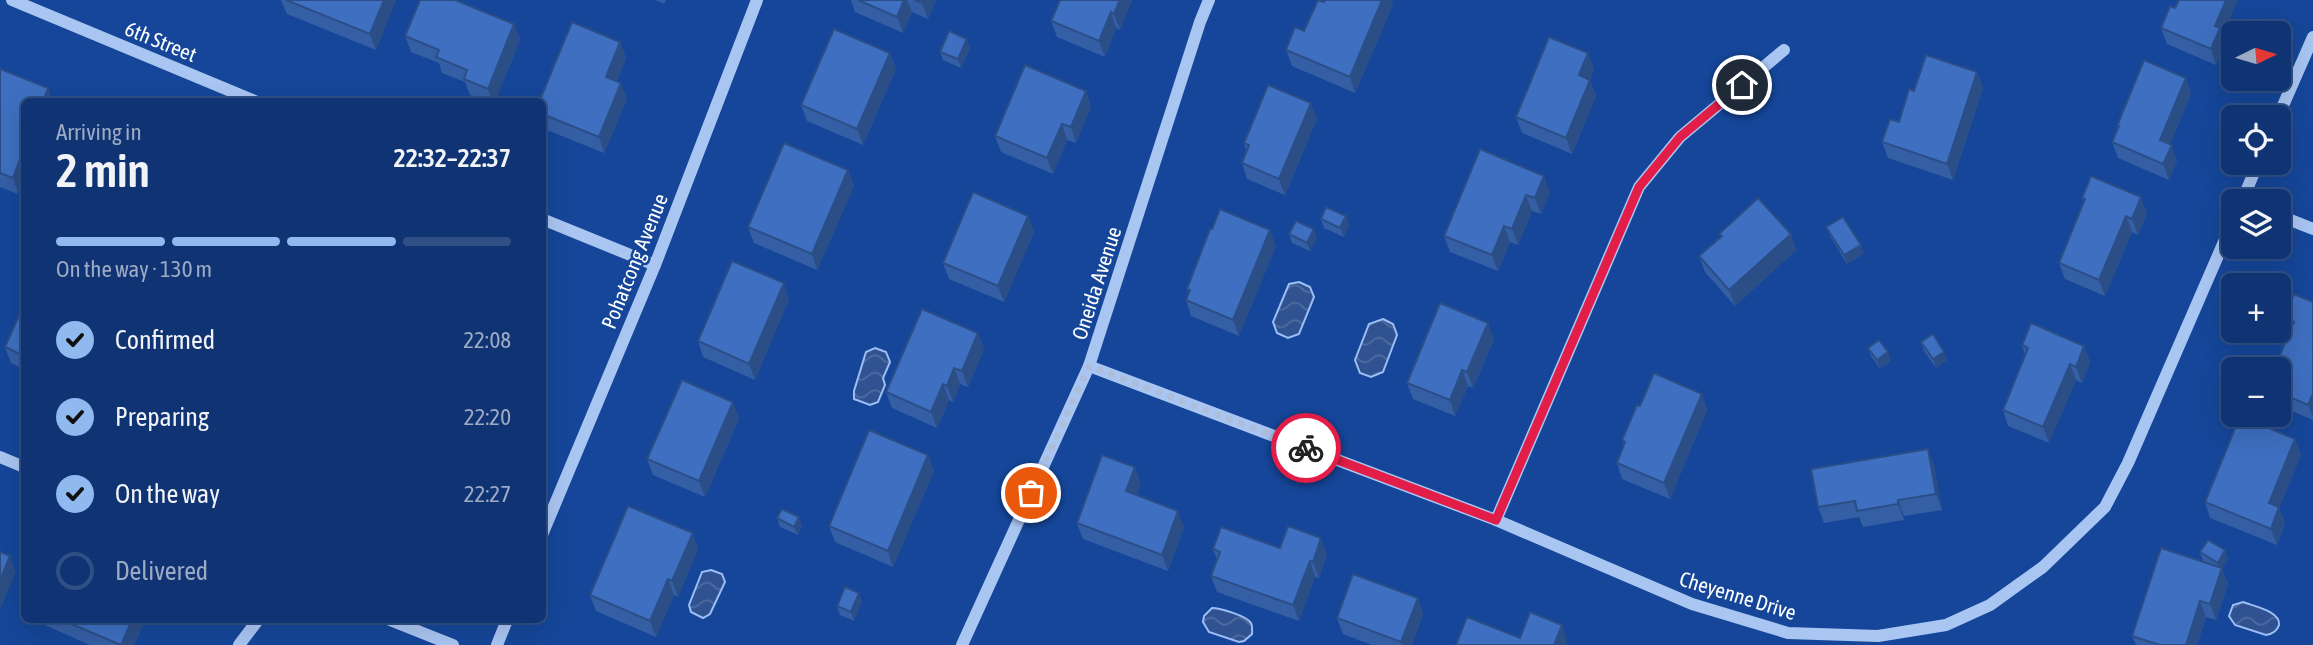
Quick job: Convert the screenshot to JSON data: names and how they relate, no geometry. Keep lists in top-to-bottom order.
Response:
{
  "streets": {
    "street": [
      "6th Street",
      "Pohatcong Avenue",
      "Oneida Avenue",
      "Cheyenne Drive"
    ]
  },
  "crossings": [
    ["Oneida Avenue", "Cheyenne Drive"]
  ],
  "north": "right",
  "page": {
    "map_buttons": ["+", "−"],
    "heading": ["2 min", "Arriving in", "22:32–22:37"],
    "bar": "On the way · 130 m",
    "list": [
      ["Confirmed", "22:08"],
      ["Preparing", "22:20"],
      ["On the way", "22:27"],
      "Delivered"
    ]
  }
}
